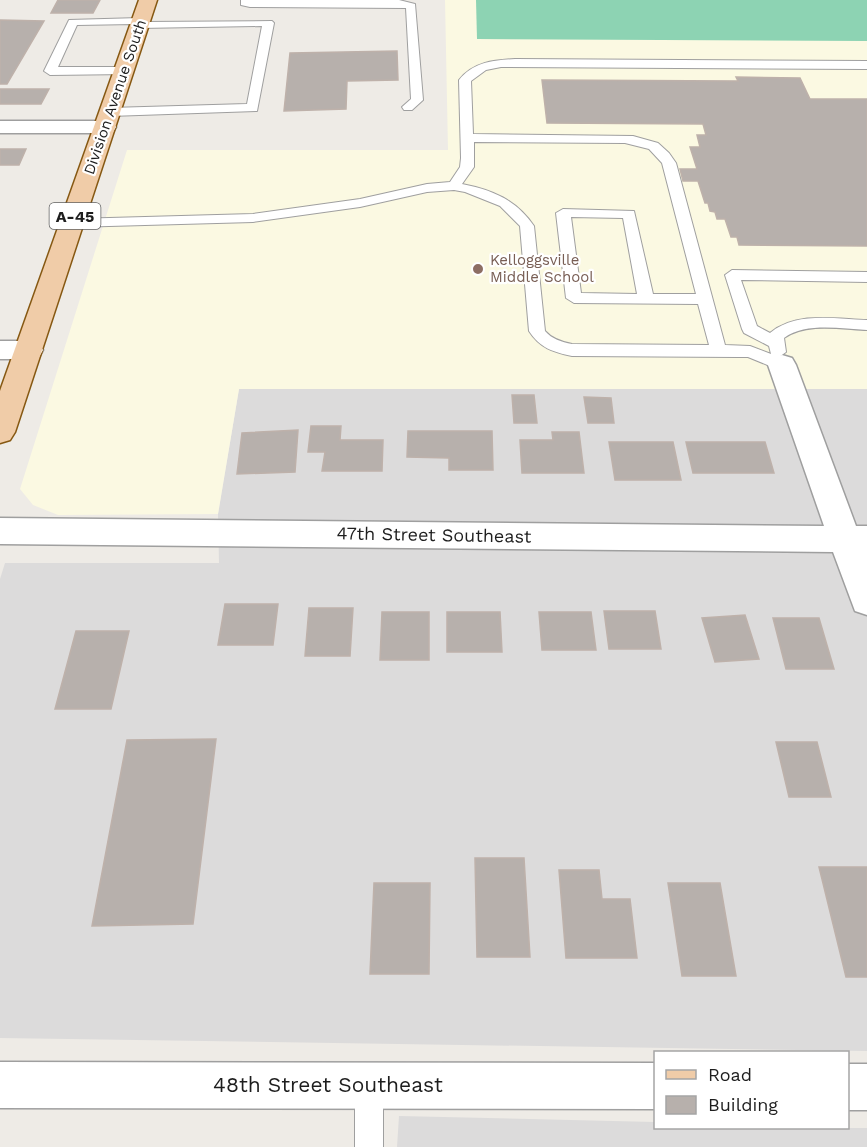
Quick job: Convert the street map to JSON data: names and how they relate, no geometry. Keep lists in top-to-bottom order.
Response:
{
  "streets": {
    "main road": ["Division Avenue South", "A-45"],
    "street": ["47th Street Southeast", "48th Street Southeast"]
  },
  "places": ["Kelloggsville Middle School"],
  "legend": ["Road", "Building"]
}
